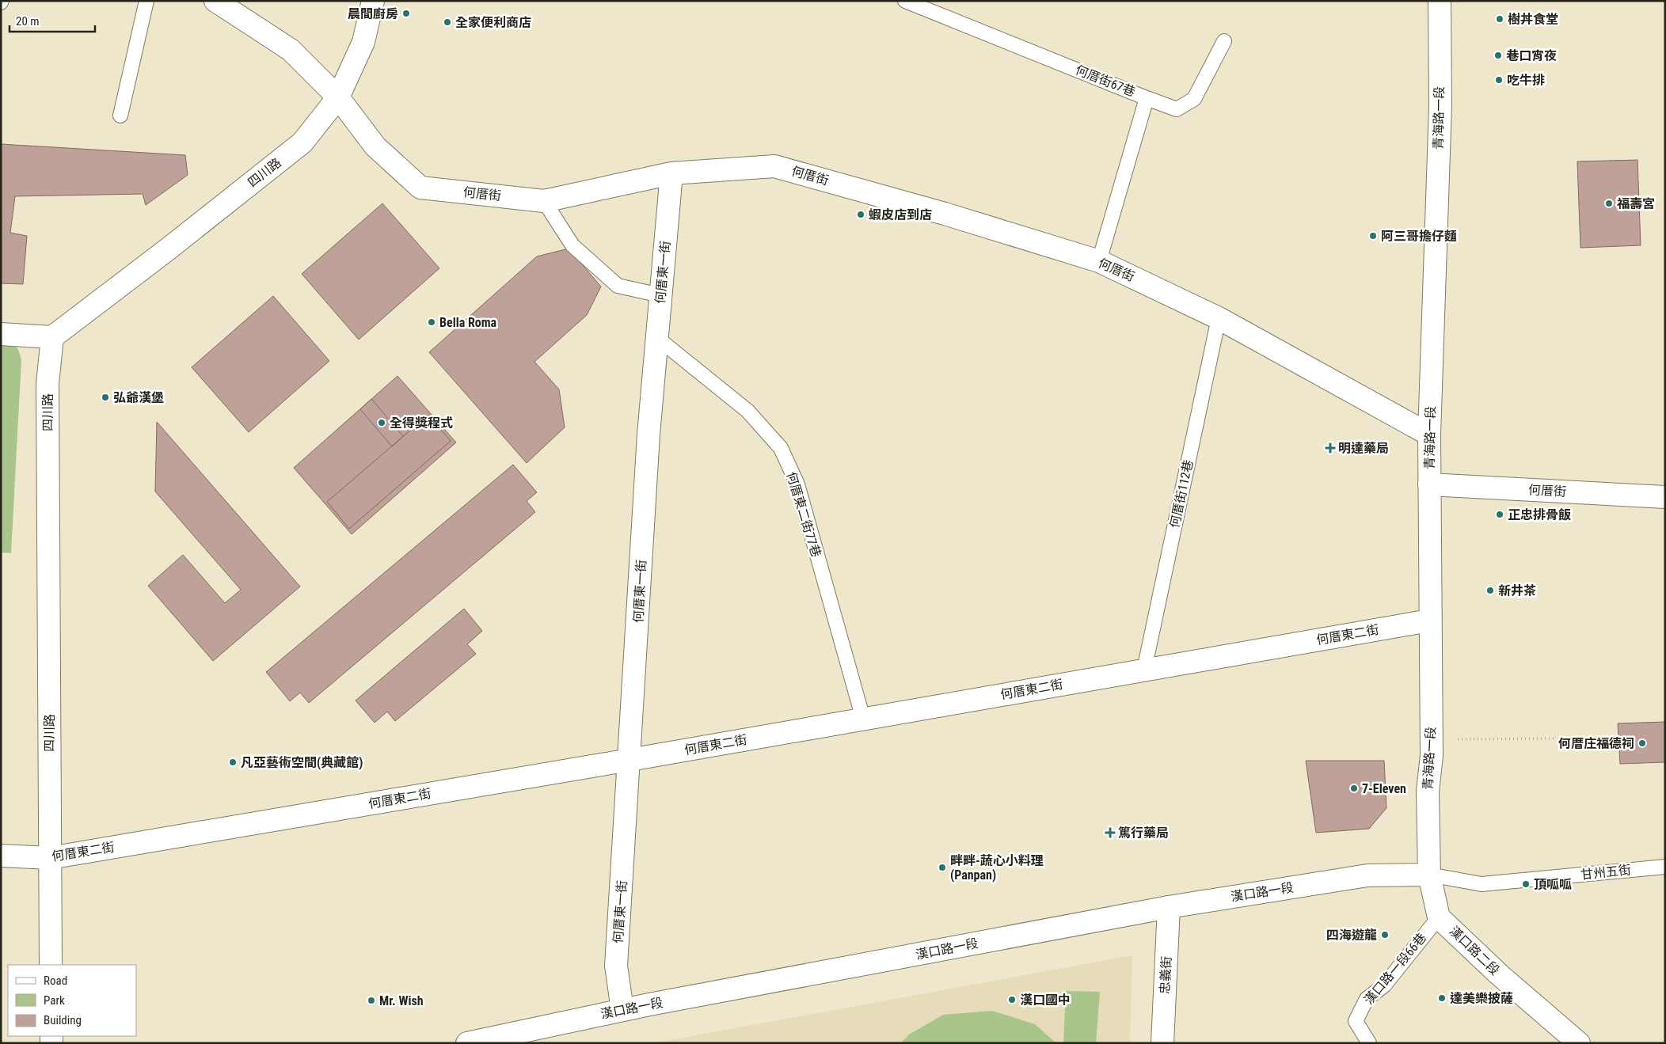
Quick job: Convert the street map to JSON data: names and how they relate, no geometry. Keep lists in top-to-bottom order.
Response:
{
  "streets": {
    "street": [
      "青海路一段",
      "四川路",
      "何厝街",
      "何厝東一街",
      "何厝東二街",
      "漢口路一段",
      "漢口路二段",
      "忠義街"
    ],
    "lane": [
      "何厝街67巷",
      "何厝街112巷",
      "何厝東二街77巷",
      "甘州五街",
      "漢口路一段66巷"
    ]
  },
  "crossings": [
    ["何厝街67巷", "何厝街"],
    ["青海路一段", "何厝街"],
    ["青海路一段", "何厝東二街"],
    ["青海路一段", "甘州五街"],
    ["青海路一段", "漢口路一段"],
    ["青海路一段", "漢口路二段"],
    ["四川路", "何厝街"],
    ["四川路", "何厝東二街"],
    ["何厝街", "何厝東一街"],
    ["何厝街", "何厝街112巷"],
    ["何厝東一街", "何厝東二街77巷"],
    ["何厝東一街", "何厝東二街"],
    ["何厝東一街", "漢口路一段"],
    ["何厝街112巷", "何厝東二街"],
    ["何厝東二街77巷", "何厝東二街"],
    ["甘州五街", "漢口路一段"],
    ["甘州五街", "漢口路二段"],
    ["漢口路一段", "漢口路二段"],
    ["漢口路一段", "忠義街"],
    ["漢口路二段", "漢口路一段66巷"]
  ],
  "places": {
    "other": [
      "晨間廚房",
      "樹丼食堂",
      "全家便利商店",
      "巷口宵夜",
      "吃牛排",
      "福壽宮",
      "蝦皮店到店",
      "阿三哥擔仔麵",
      "Bella Roma",
      "弘爺漢堡",
      "全得獎程式",
      "正忠排骨飯",
      "新井茶",
      "何厝庄福德祠",
      "凡亞藝術空間(典藏館)",
      "7-Eleven",
      "畔畔-蔬心小料理 (Panpan)",
      "頂呱呱",
      "四海遊龍",
      "達美樂披薩",
      "漢口國中",
      "Mr. Wish"
    ],
    "health": ["明達藥局", "篤行藥局"]
  },
  "legend": ["Road", "Park", "Building"],
  "scale_bar": "20 m"
}
